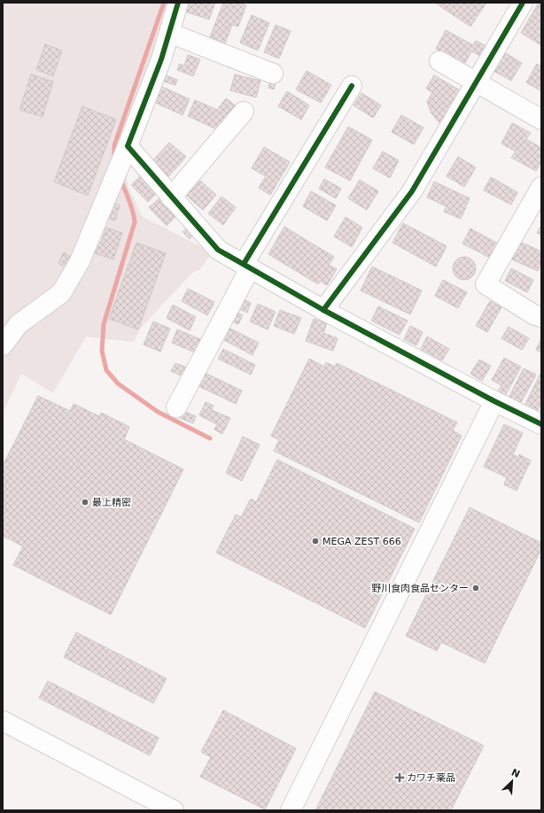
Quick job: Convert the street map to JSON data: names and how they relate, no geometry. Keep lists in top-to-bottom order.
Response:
{
  "places": {
    "other": ["最上精密", "MEGA ZEST 666", "野川食肉食品センター"],
    "health": ["カワチ薬品"]
  },
  "north": "top right"
}
